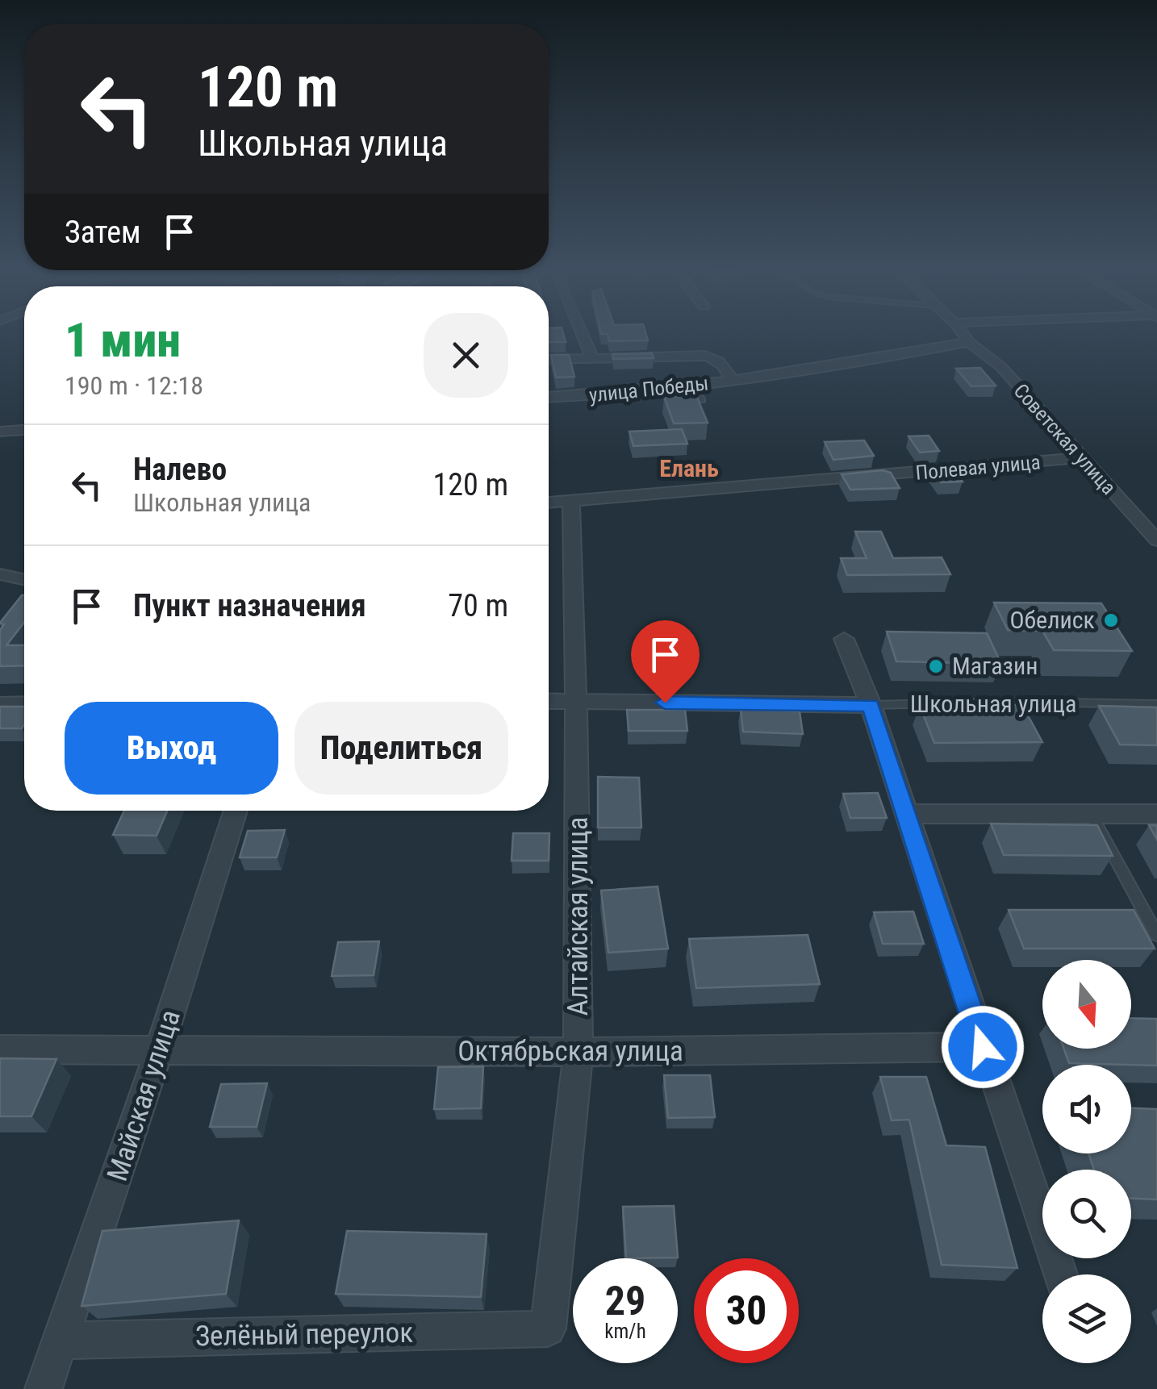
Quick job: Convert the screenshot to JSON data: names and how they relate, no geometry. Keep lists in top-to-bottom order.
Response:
{
  "streets": {
    "street": [
      "улица Победы",
      "Советская улица",
      "Полевая улица",
      "Школьная улица",
      "Алтайская улица",
      "Октябрьская улица",
      "Майская улица",
      "Зелёный переулок"
    ]
  },
  "crossings": [
    ["улица Победы", "Советская улица"],
    ["Советская улица", "Полевая улица"],
    ["Полевая улица", "Алтайская улица"],
    ["Школьная улица", "Алтайская улица"],
    ["Алтайская улица", "Октябрьская улица"],
    ["Алтайская улица", "Зелёный переулок"],
    ["Октябрьская улица", "Майская улица"],
    ["Майская улица", "Зелёный переулок"]
  ],
  "districts": ["Елань"],
  "places": ["Обелиск", "Магазин"],
  "north": "bottom",
  "page": {
    "turn": ["120 m", "Школьная улица"],
    "then": "Затем",
    "heading": ["1 мин", "190 m · 12:18"],
    "list": [
      {
        "name": "Налево",
        "note": "Школьная улица",
        "value": "120 m"
      },
      {
        "name": "Пункт назначения",
        "value": "70 m"
      }
    ],
    "buttons": ["Выход", "Поделиться"],
    "speed": "29 km/h",
    "limit": "30"
  }
}
